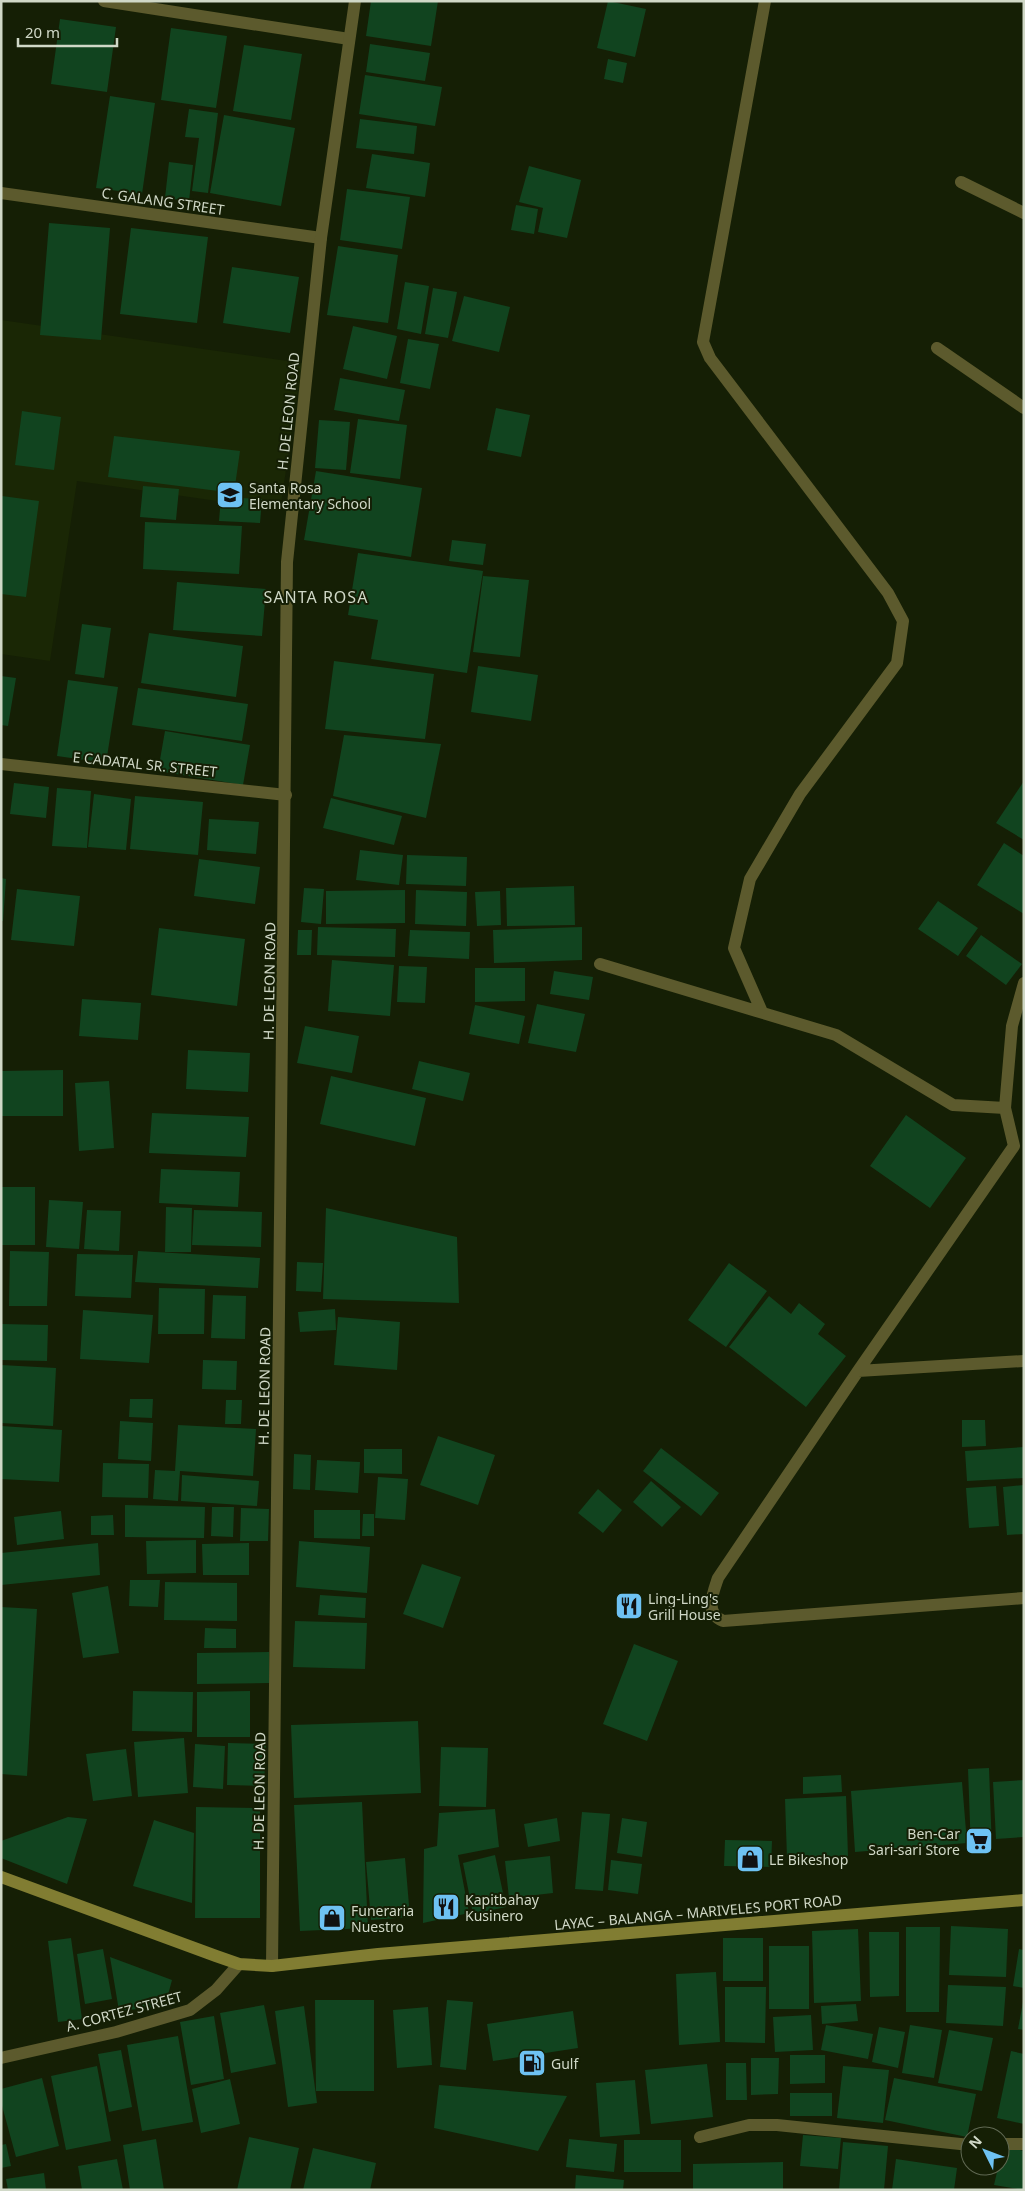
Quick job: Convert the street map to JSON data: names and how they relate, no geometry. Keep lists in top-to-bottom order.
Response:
{
  "streets": {
    "main road": ["LAYAC – BALANGA – MARIVELES PORT ROAD"],
    "street": [
      "C. GALANG STREET",
      "H. DE LEON ROAD",
      "E CADATAL SR. STREET",
      "A. CORTEZ STREET"
    ]
  },
  "crossings": [
    ["C. GALANG STREET", "H. DE LEON ROAD"],
    ["H. DE LEON ROAD", "E CADATAL SR. STREET"],
    ["H. DE LEON ROAD", "LAYAC – BALANGA – MARIVELES PORT ROAD"],
    ["LAYAC – BALANGA – MARIVELES PORT ROAD", "A. CORTEZ STREET"]
  ],
  "districts": ["SANTA ROSA"],
  "places": {
    "school or university": ["Santa Rosa Elementary School"],
    "restaurant": ["Ling-Ling's Grill House", "Kapitbahay Kusinero"],
    "supermarket": ["Ben-Car Sari-sari Store"],
    "shop": ["LE Bikeshop", "Funeraria Nuestro"],
    "fuel station": ["Gulf"]
  },
  "scale_bar": "20 m",
  "north": "top left"
}
